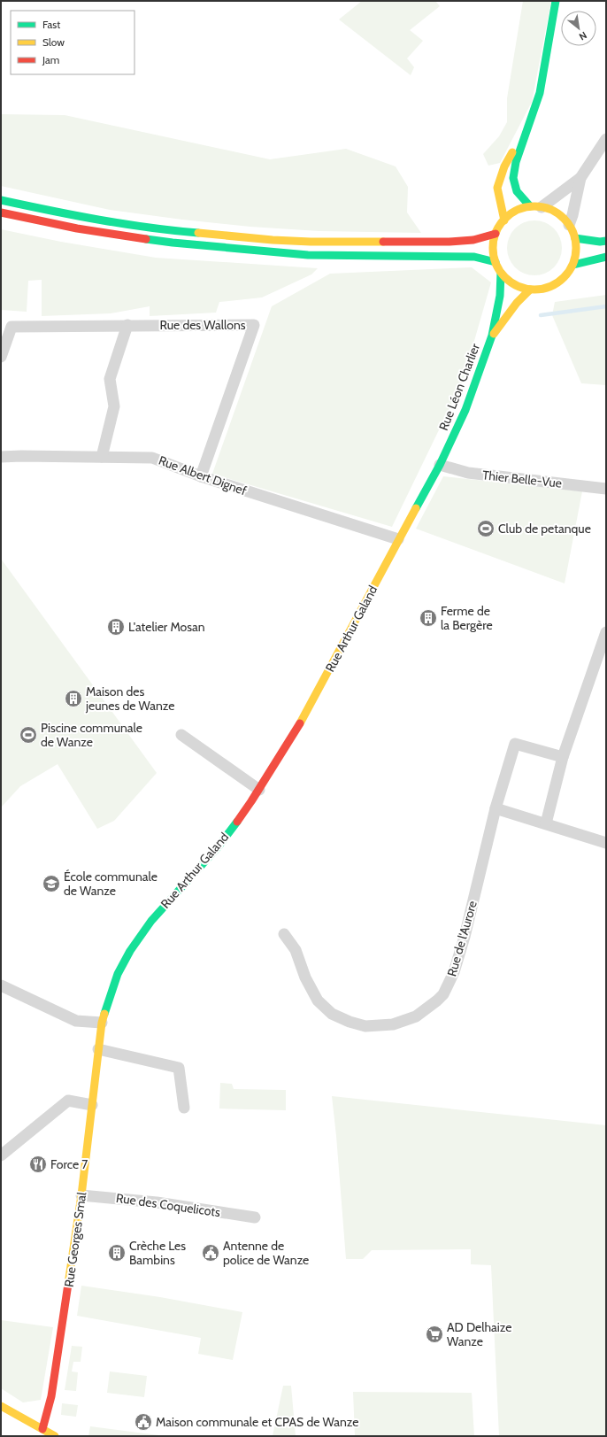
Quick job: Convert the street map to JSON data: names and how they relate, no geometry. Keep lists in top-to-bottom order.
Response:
{
  "streets": {
    "street": [
      "Rue des Wallons",
      "Rue Léon Charlier",
      "Rue Albert Dignef",
      "Thier Belle-Vue",
      "Rue Arthur Galand",
      "Rue de l'Aurore",
      "Rue des Coquelicots",
      "Rue Georges Smal"
    ]
  },
  "crossings": [
    ["Rue des Wallons", "Rue Albert Dignef"],
    ["Rue Léon Charlier", "Thier Belle-Vue"],
    ["Rue Léon Charlier", "Rue Arthur Galand"],
    ["Rue Albert Dignef", "Rue Arthur Galand"],
    ["Thier Belle-Vue", "Rue Arthur Galand"],
    ["Rue Arthur Galand", "Rue Georges Smal"],
    ["Rue des Coquelicots", "Rue Georges Smal"]
  ],
  "places": {
    "sports": ["Club de petanque", "Piscine communale de Wanze"],
    "building": [
      "Ferme de la Bergère",
      "L'atelier Mosan",
      "Maison des jeunes de Wanze",
      "Crèche Les Bambins"
    ],
    "school or university": ["École communale de Wanze"],
    "restaurant": ["Force 7"],
    "public building": ["Antenne de police de Wanze", "Maison communale et CPAS de Wanze"],
    "supermarket": ["AD Delhaize Wanze"]
  },
  "legend": ["Fast", "Slow", "Jam"],
  "north": "bottom right"
}
